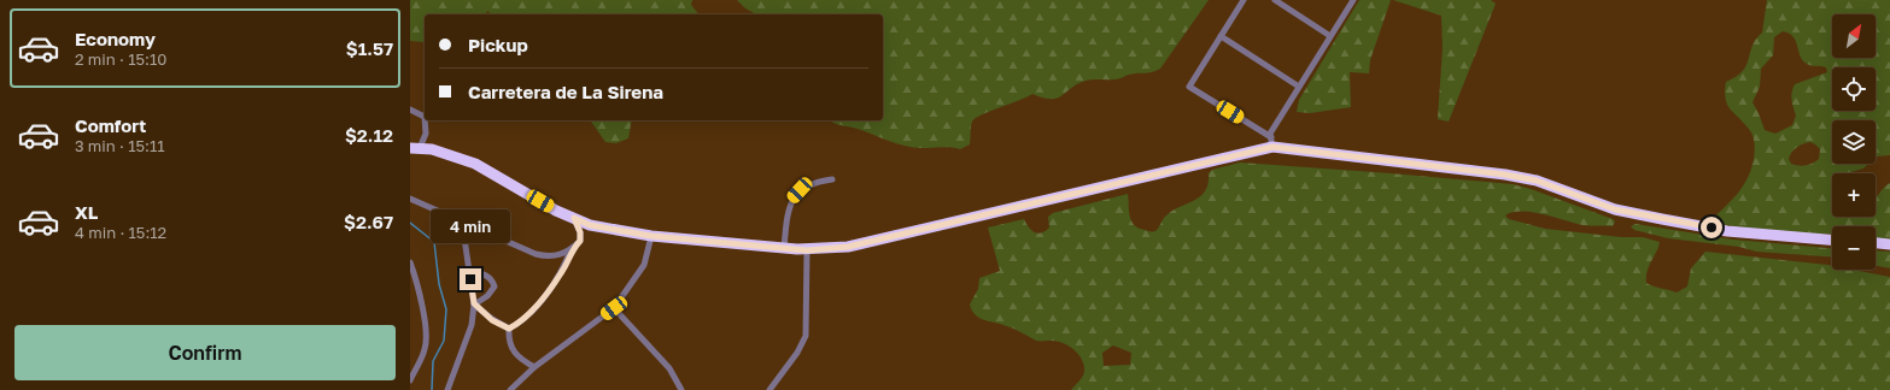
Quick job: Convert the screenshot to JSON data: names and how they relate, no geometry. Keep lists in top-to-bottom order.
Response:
{
  "north": "top right",
  "page": {
    "list": [
      {
        "name": "Economy",
        "note": "2 min · 15:10",
        "value": "$1.57"
      },
      {
        "name": "Comfort",
        "note": "3 min · 15:11",
        "value": "$2.12"
      },
      {
        "name": "XL",
        "note": "4 min · 15:12",
        "value": "$2.67"
      }
    ],
    "map_buttons": ["+", "−"],
    "banner": ["Pickup", "Carretera de La Sirena"],
    "bubble": "4 min",
    "buttons": "Confirm"
  }
}
